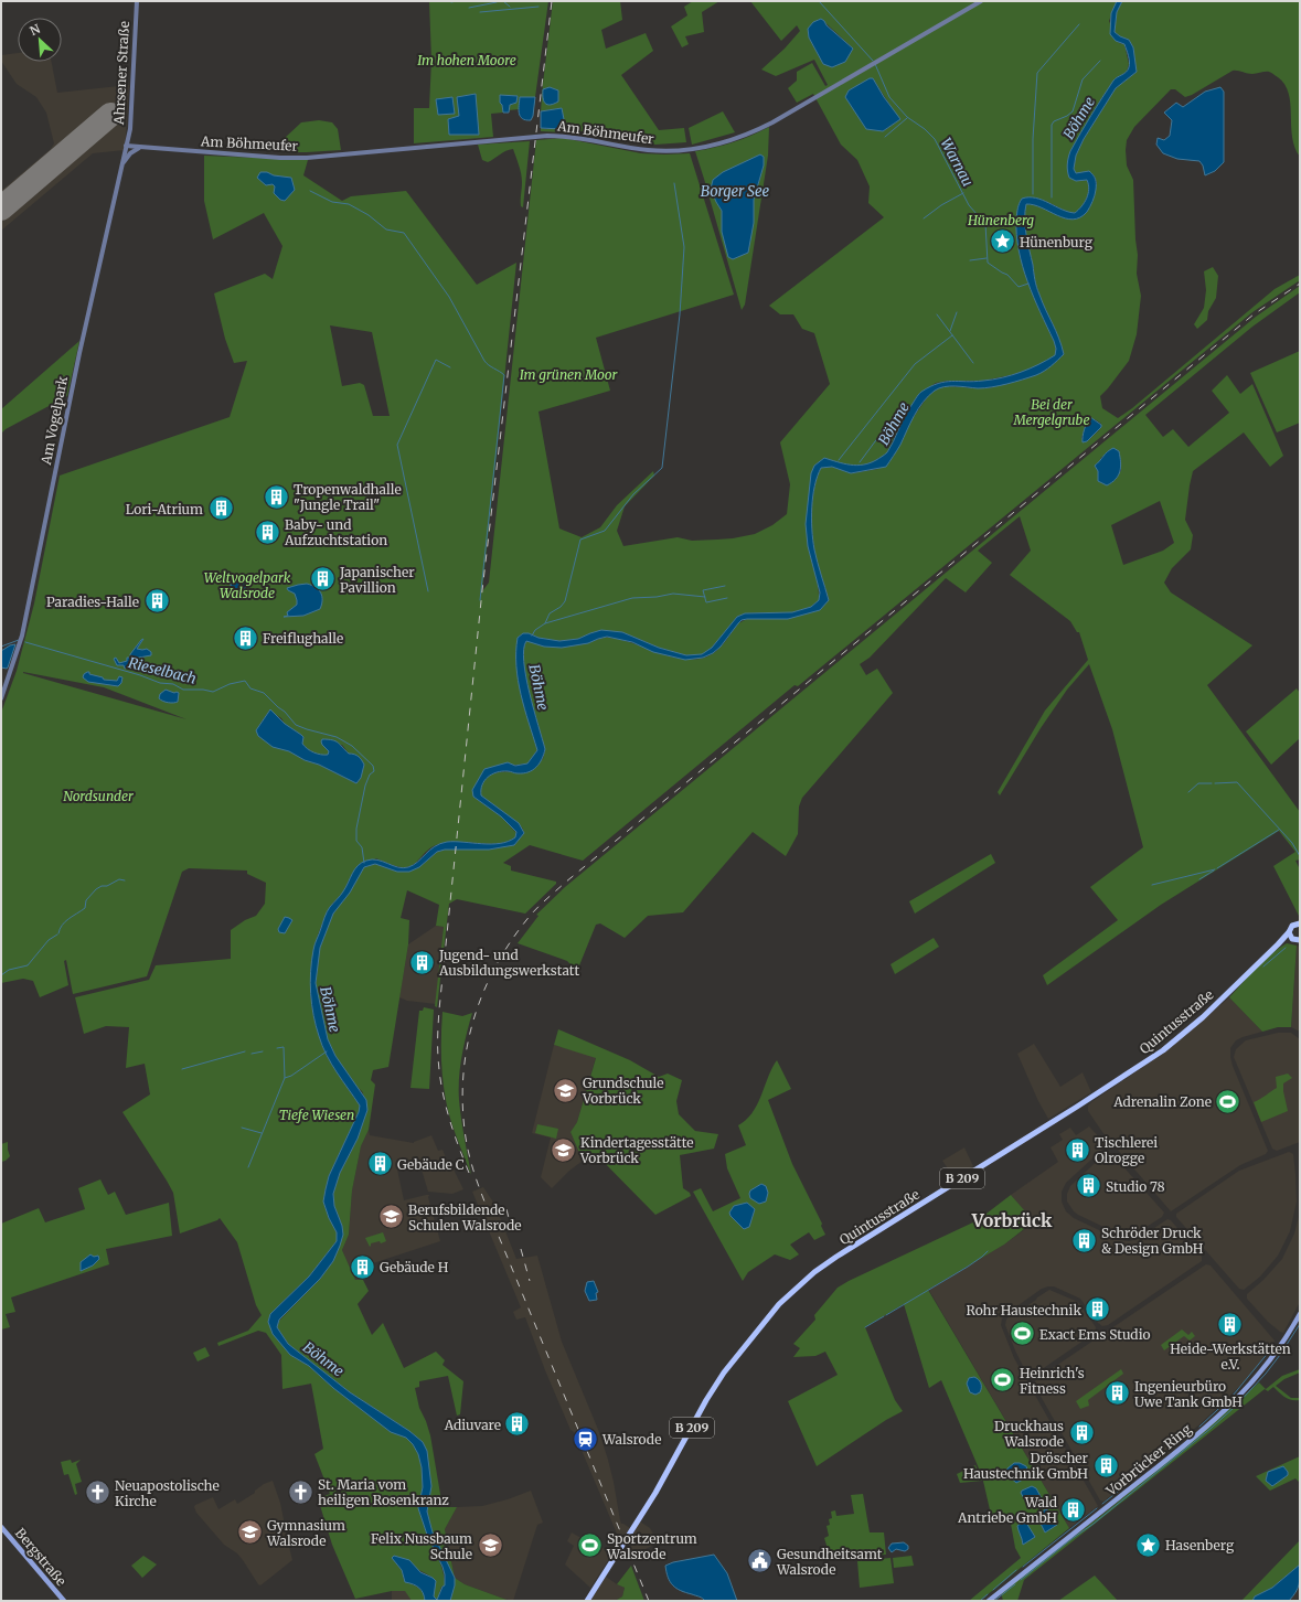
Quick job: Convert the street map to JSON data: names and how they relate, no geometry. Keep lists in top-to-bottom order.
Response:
{
  "streets": {
    "main road": [
      "Quintusstraße",
      "B 209",
      "Vorbrücker Ring",
      "Bergstraße"
    ],
    "street": ["Ahrsener Straße", "Am Böhmeufer", "Am Vogelpark"]
  },
  "crossings": [
    ["Ahrsener Straße", "Am Böhmeufer"],
    ["Ahrsener Straße", "Am Vogelpark"],
    ["Am Böhmeufer", "Am Vogelpark"],
    ["Quintusstraße", "B 209"]
  ],
  "districts": ["Vorbrück"],
  "water": [
    "Böhme",
    "Warnau",
    "Borger See",
    "Rieselbach"
  ],
  "parks": [
    "Im hohen Moore",
    "Hünenberg",
    "Im grünen Moor",
    "Bei der Mergelgrube",
    "Weltvogelpark Walsrode",
    "Nordsunder",
    "Tiefe Wiesen"
  ],
  "places": {
    "place": ["Hünenburg", "Hasenberg"],
    "building": [
      "Tropenwaldhalle \"Jungle Trail\"",
      "Lori-Atrium",
      "Baby- und Aufzuchtstation",
      "Japanischer Pavillion",
      "Paradies-Halle",
      "Freiflughalle",
      "Jugend- und Ausbildungswerkstatt",
      "Tischlerei Olrogge",
      "Gebäude C",
      "Studio 78",
      "Schröder Druck & Design GmbH",
      "Gebäude H",
      "Rohr Haustechnik",
      "Heide-Werkstätten e.V.",
      "Ingenieurbüro Uwe Tank GmbH",
      "Adiuvare",
      "Druckhaus Walsrode",
      "Dröscher Haustechnik GmbH",
      "Wald Antriebe GmbH"
    ],
    "school or university": [
      "Grundschule Vorbrück",
      "Kindertagesstätte Vorbrück",
      "Berufsbildende Schulen Walsrode",
      "Gymnasium Walsrode",
      "Felix Nussbaum Schule"
    ],
    "sports": [
      "Adrenalin Zone",
      "Exact Ems Studio",
      "Heinrich's Fitness",
      "Sportzentrum Walsrode"
    ],
    "station": ["Walsrode"],
    "church": ["St. Maria vom heiligen Rosenkranz", "Neuapostolische Kirche"],
    "public building": ["Gesundheitsamt Walsrode"]
  },
  "north": "top left"
}
